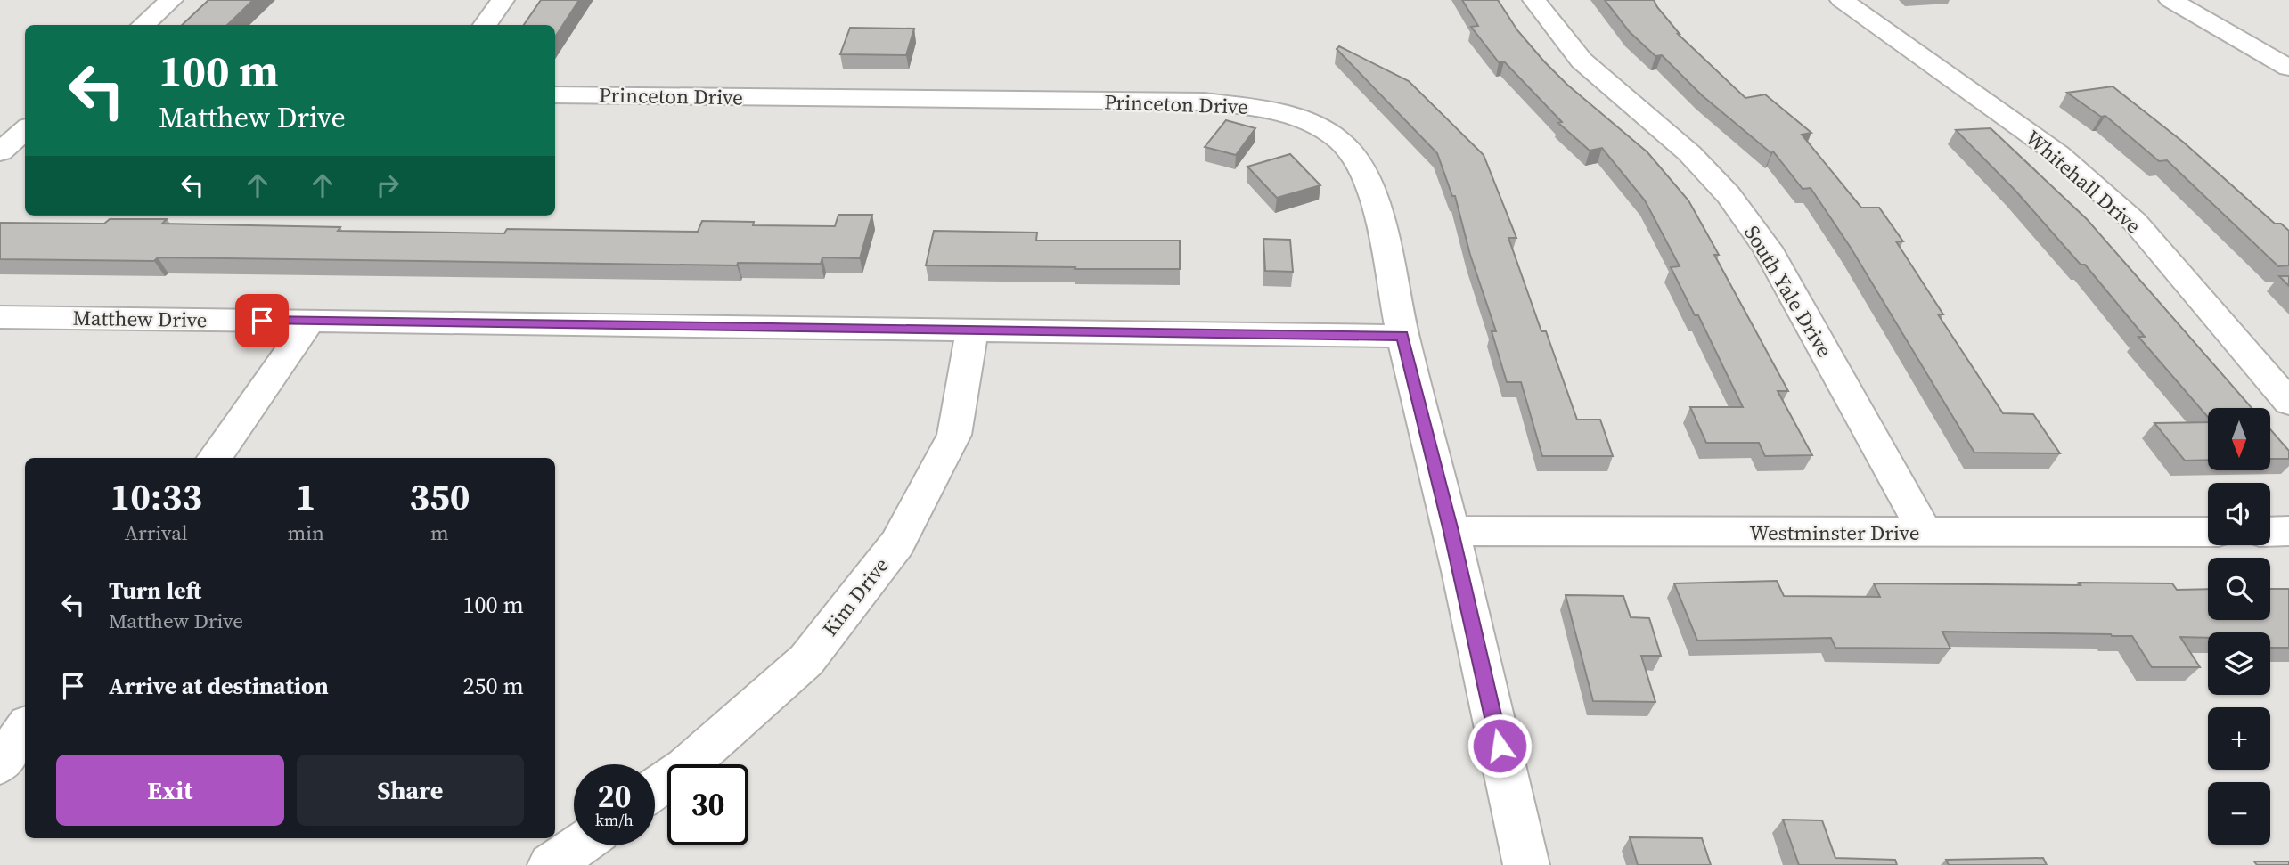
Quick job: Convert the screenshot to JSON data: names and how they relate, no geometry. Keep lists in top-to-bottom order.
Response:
{
  "streets": {
    "street": [
      "Princeton Drive",
      "Whitehall Drive",
      "South Yale Drive",
      "Matthew Drive",
      "Westminster Drive",
      "Kim Drive"
    ]
  },
  "crossings": [
    ["Princeton Drive", "Matthew Drive"],
    ["Princeton Drive", "Westminster Drive"],
    ["South Yale Drive", "Westminster Drive"],
    ["Matthew Drive", "Kim Drive"]
  ],
  "north": "bottom",
  "page": {
    "turn": ["100 m", "Matthew Drive"],
    "map_buttons": ["+", "−"],
    "eta": [
      "10:33",
      "Arrival",
      "1",
      "min",
      "350",
      "m"
    ],
    "list": [
      {
        "name": "Turn left",
        "note": "Matthew Drive",
        "value": "100 m"
      },
      {
        "name": "Arrive at destination",
        "value": "250 m"
      }
    ],
    "buttons": ["Exit", "Share"],
    "speed": "20 km/h",
    "limit": "30"
  }
}
